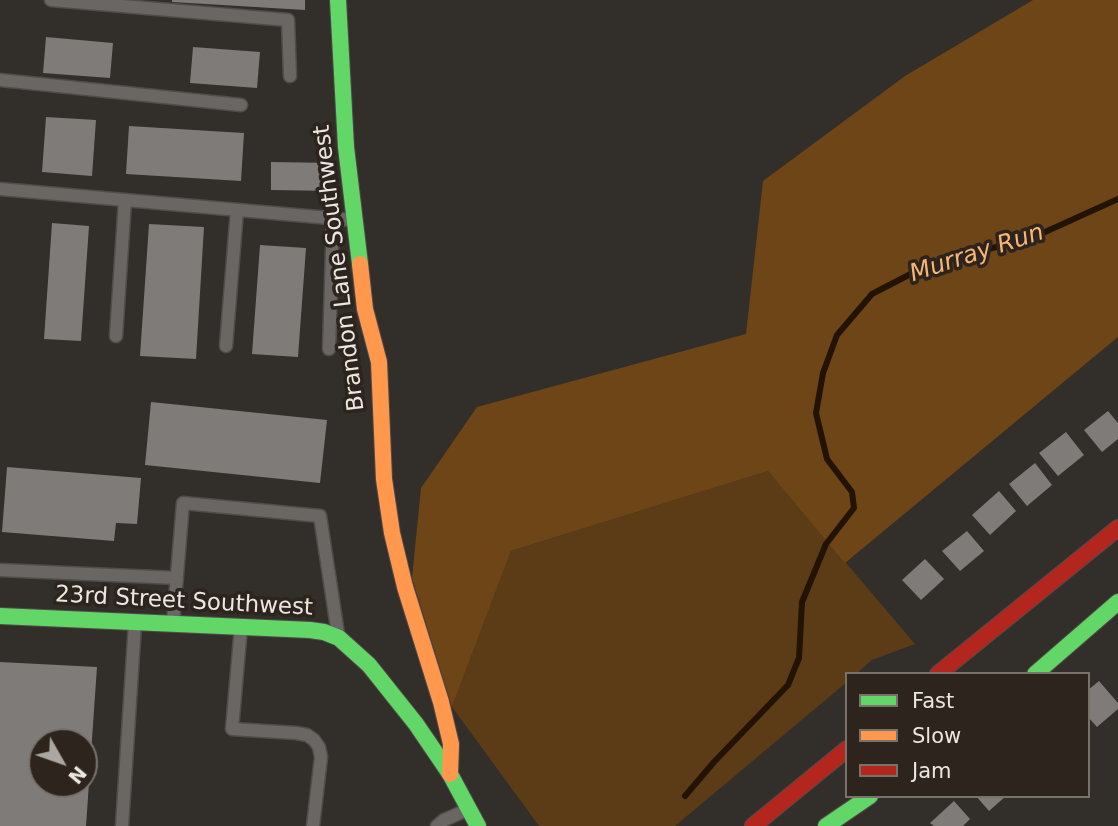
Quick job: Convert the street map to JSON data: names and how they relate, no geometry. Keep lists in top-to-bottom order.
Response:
{
  "streets": {
    "street": ["Brandon Lane Southwest", "23rd Street Southwest"]
  },
  "crossings": [
    ["Brandon Lane Southwest", "23rd Street Southwest"]
  ],
  "water": ["Murray Run"],
  "legend": ["Fast", "Slow", "Jam"],
  "north": "bottom right"
}
